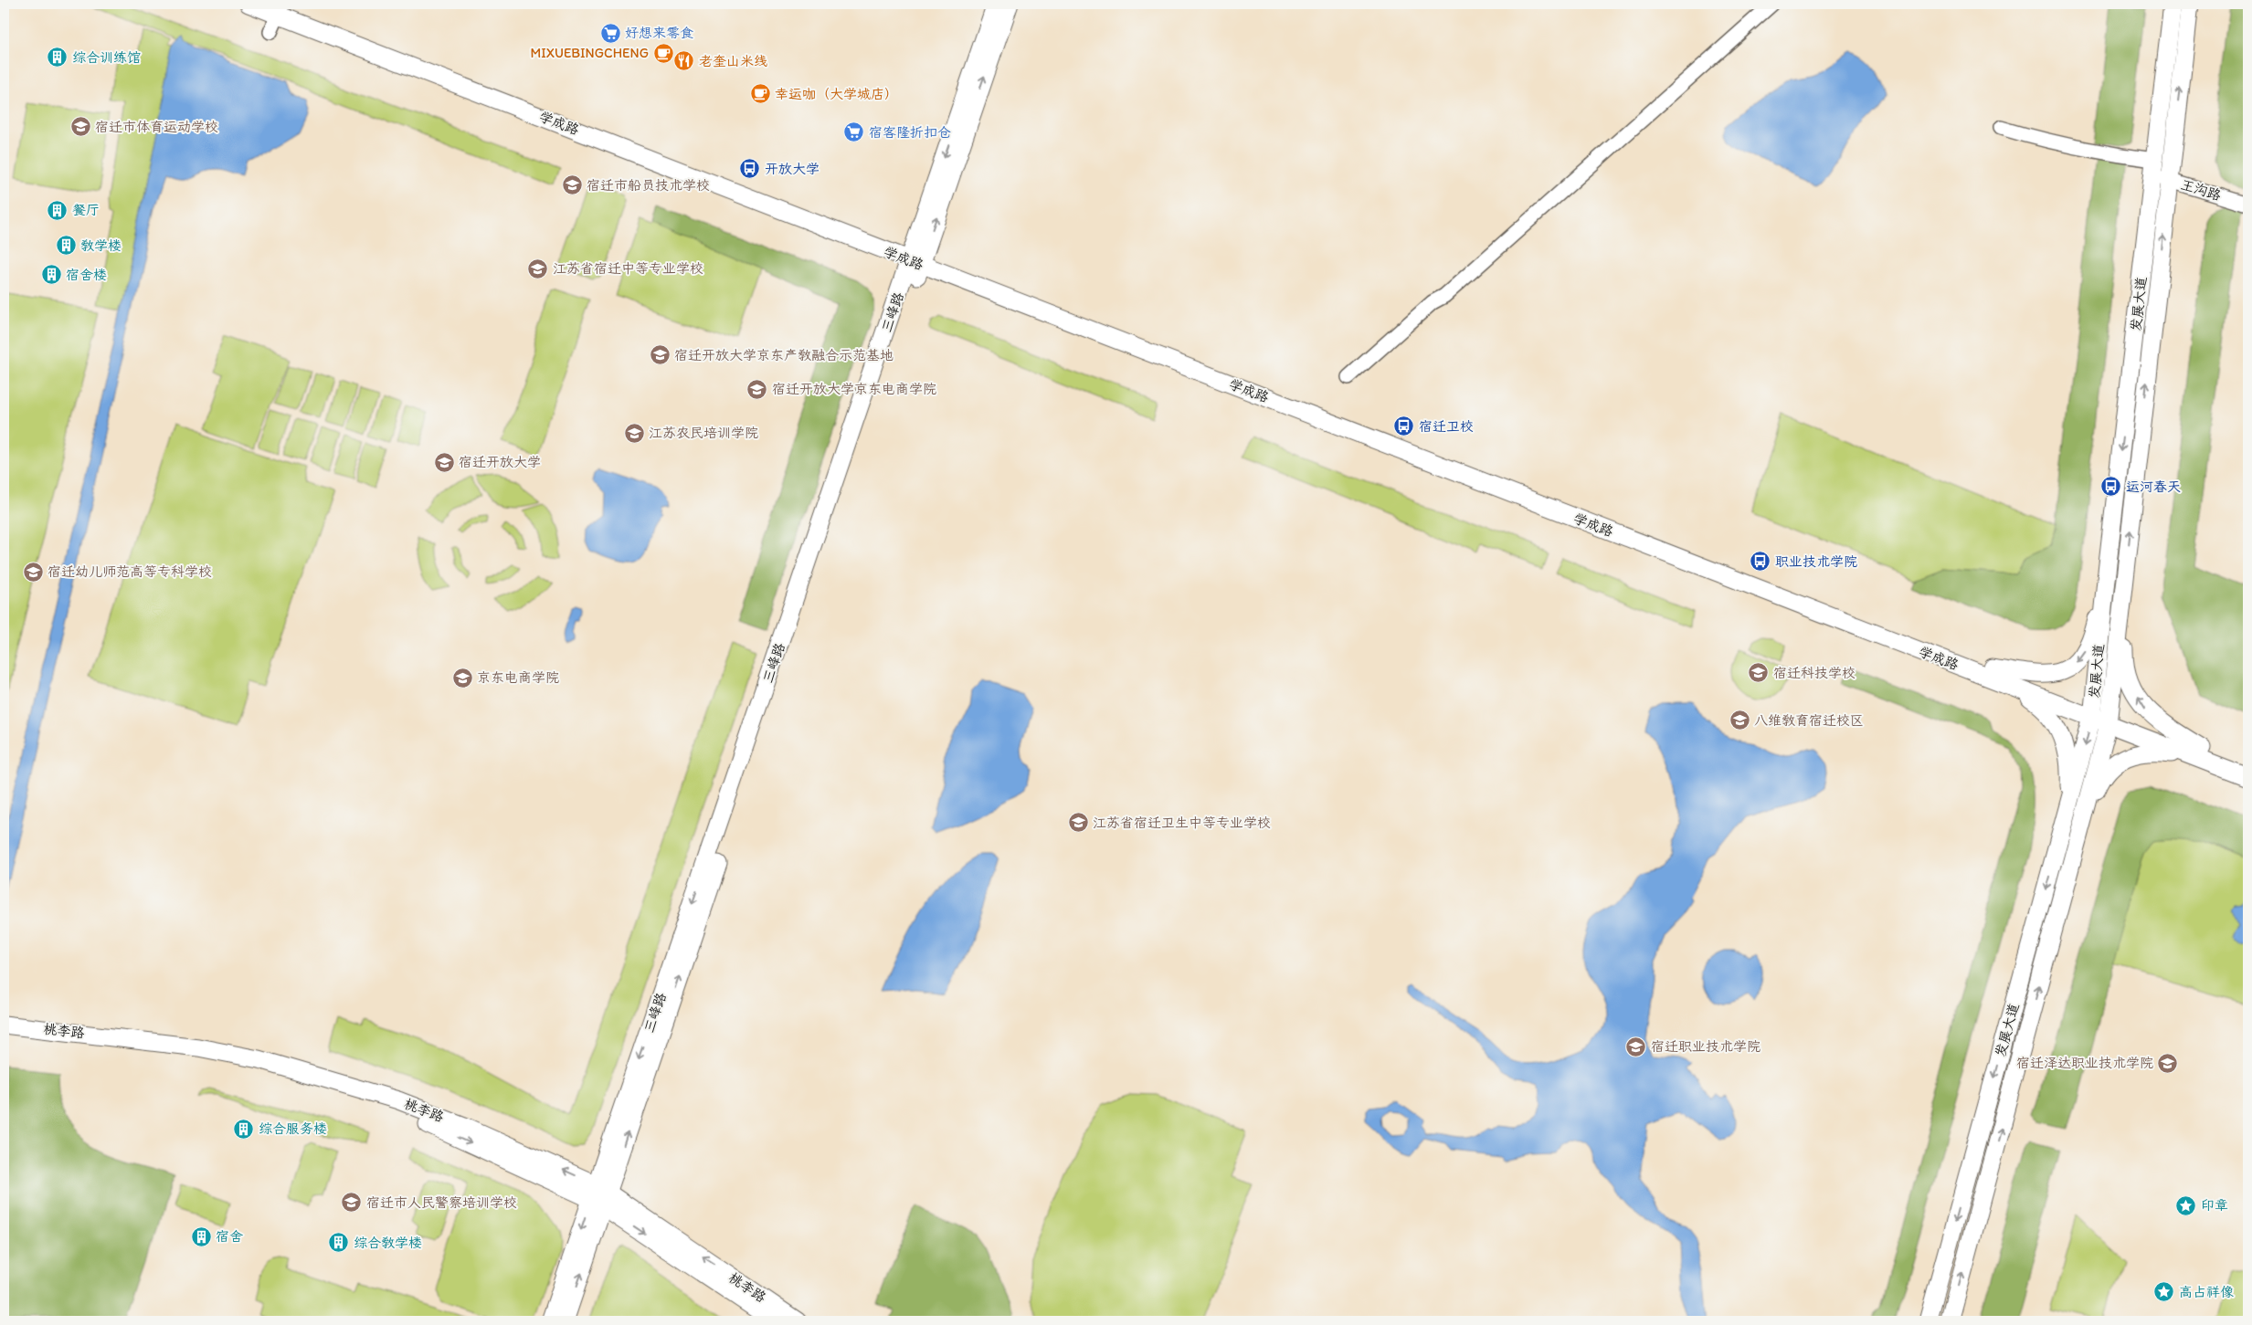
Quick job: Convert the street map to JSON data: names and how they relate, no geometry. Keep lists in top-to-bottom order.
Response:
{
  "streets": {
    "main road": [
      "学成路",
      "发展大道",
      "三峰路",
      "桃李路"
    ],
    "street": ["王沟路"]
  },
  "crossings": [
    ["学成路", "发展大道"],
    ["学成路", "三峰路"],
    ["王沟路", "发展大道"],
    ["三峰路", "桃李路"]
  ],
  "places": {
    "supermarket": ["好想来零食", "宿客隆折扣仓"],
    "cafe": ["MIXUEBINGCHENG", "幸运咖（大学城店）"],
    "building": [
      "综合训练馆",
      "餐厅",
      "教学楼",
      "宿舍楼",
      "综合服务楼",
      "宿舍",
      "综合教学楼"
    ],
    "restaurant": ["老奎山米线"],
    "school or university": [
      "宿迁市体育运动学校",
      "宿迁市船员技术学校",
      "江苏省宿迁中等专业学校",
      "宿迁开放大学京东产教融合示范基地",
      "宿迁开放大学京东电商学院",
      "江苏农民培训学院",
      "宿迁开放大学",
      "宿迁幼儿师范高等专科学校",
      "宿迁科技学校",
      "京东电商学院",
      "八维教育宿迁校区",
      "江苏省宿迁卫生中等专业学校",
      "宿迁职业技术学院",
      "宿迁泽达职业技术学院",
      "宿迁市人民警察培训学校"
    ],
    "bus stop": [
      "开放大学",
      "宿迁卫校",
      "运河春天",
      "职业技术学院"
    ],
    "place": ["印章", "高占祥像"]
  }
}
